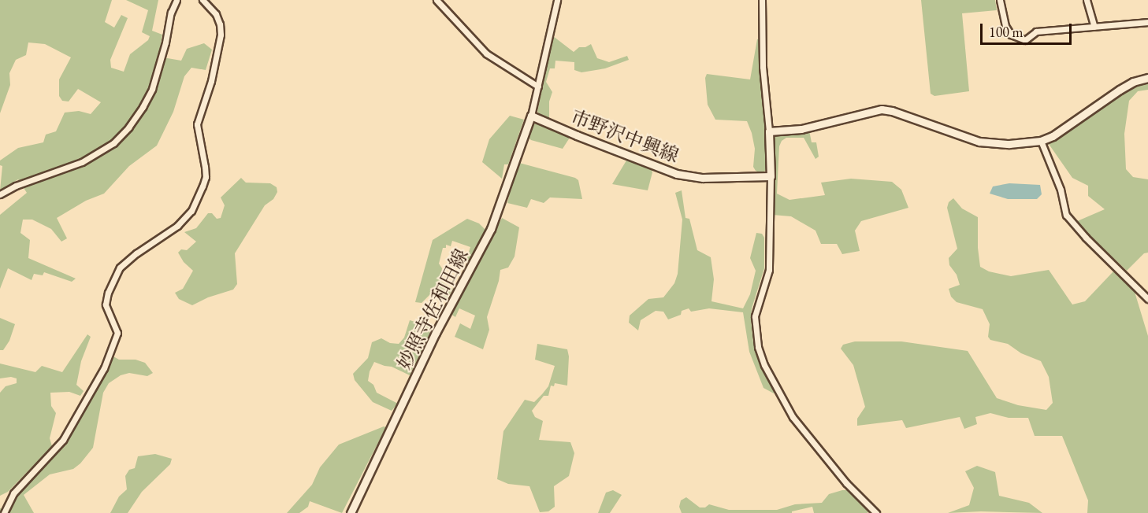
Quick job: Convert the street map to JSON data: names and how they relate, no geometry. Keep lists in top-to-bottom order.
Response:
{
  "streets": {
    "main road": ["市野沢中興線", "妙照寺佐和田線"]
  },
  "crossings": [
    ["市野沢中興線", "妙照寺佐和田線"]
  ],
  "scale_bar": "100 m"
}
